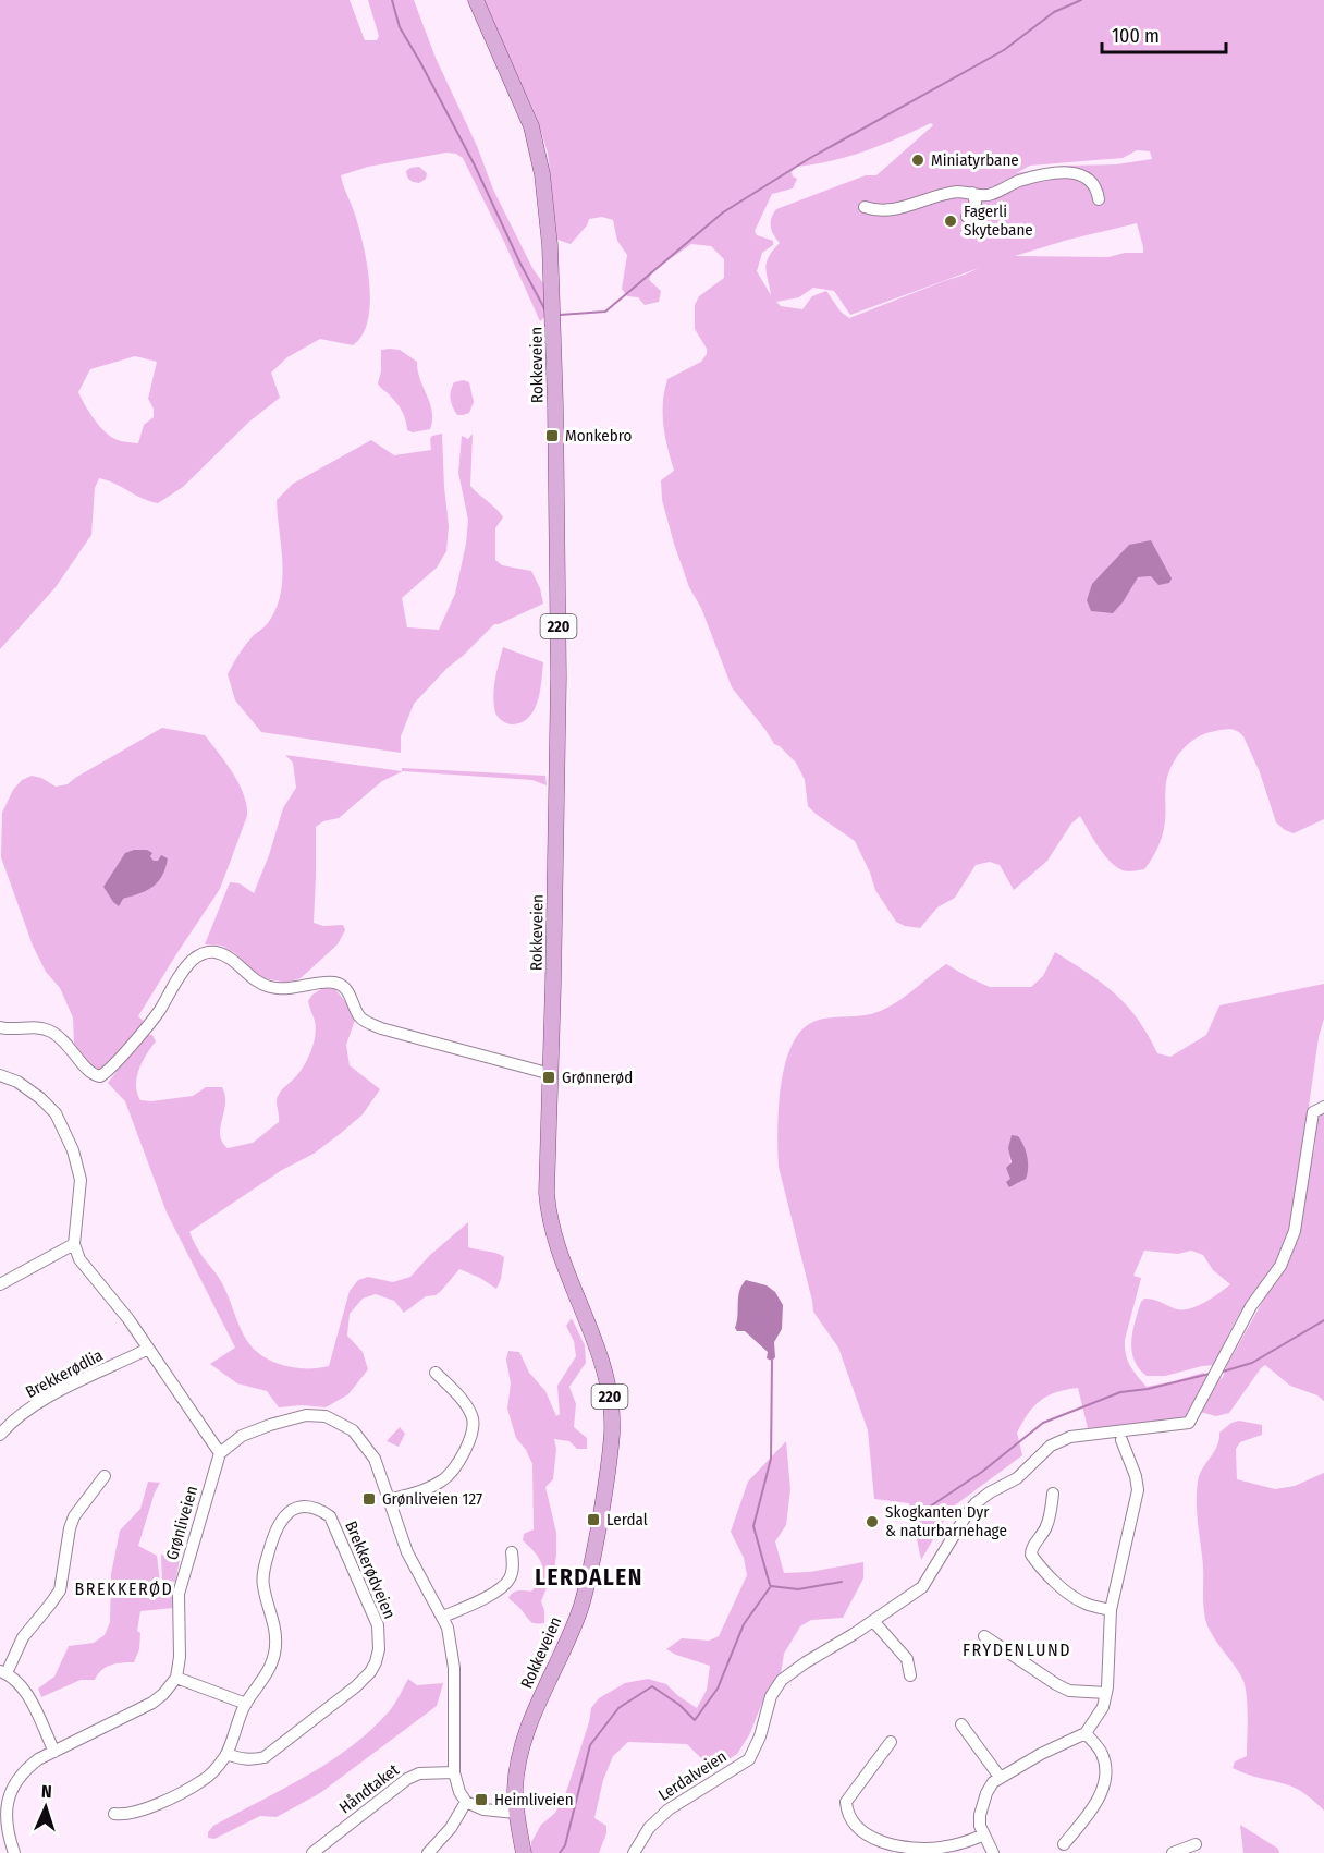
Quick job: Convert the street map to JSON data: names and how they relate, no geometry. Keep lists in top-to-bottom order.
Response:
{
  "streets": {
    "main road": ["Rokkeveien", "220"],
    "street": [
      "Brekkerødlia",
      "Grønliveien",
      "Brekkerødveien",
      "Lerdalveien",
      "Håndtaket"
    ]
  },
  "districts": ["LERDALEN", "BREKKERØD", "FRYDENLUND"],
  "places": {
    "other": ["Miniatyrbane", "Fagerli Skytebane", "Skogkanten Dyr & naturbarnehage"],
    "transit": [
      "Monkebro",
      "Grønnerød",
      "Grønliveien 127",
      "Lerdal",
      "Heimliveien"
    ]
  },
  "scale_bar": "100 m",
  "north": "top"
}
